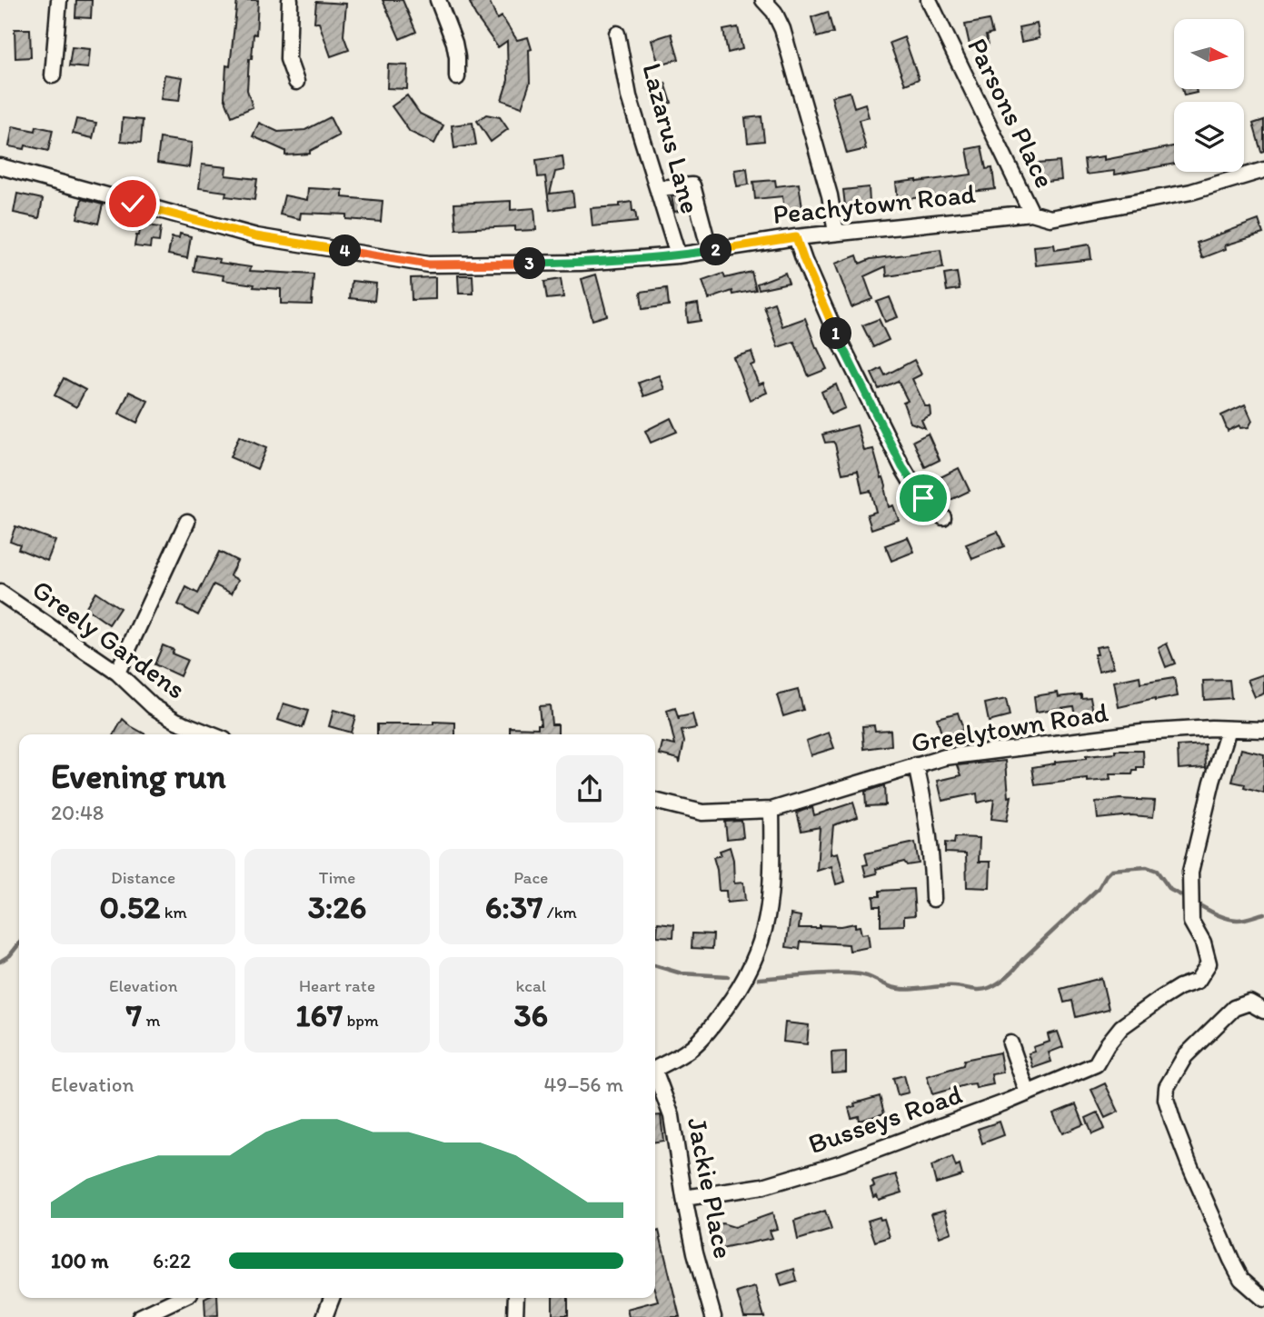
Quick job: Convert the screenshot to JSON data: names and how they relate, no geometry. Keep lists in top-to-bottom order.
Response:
{
  "streets": {
    "street": [
      "Parsons Place",
      "Lazarus Lane",
      "Peachytown Road",
      "Greely Gardens",
      "Greelytown Road",
      "Busseys Road",
      "Jackie Place"
    ]
  },
  "crossings": [
    ["Parsons Place", "Peachytown Road"],
    ["Lazarus Lane", "Peachytown Road"],
    ["Greelytown Road", "Busseys Road"],
    ["Busseys Road", "Jackie Place"]
  ],
  "north": "right",
  "page": {
    "pins": [
      "2",
      "4",
      "3",
      "1"
    ],
    "heading": ["Evening run", "20:48"],
    "stats": [
      ["Distance", "0.52 km"],
      ["Time", "3:26"],
      ["Pace", "6:37 /km"],
      ["Elevation", "7 m"],
      ["Heart rate", "167 bpm"],
      ["kcal", "36"]
    ],
    "chart": ["Elevation", "49–56 m"],
    "list": [
      {
        "name": "100 m",
        "note": "6:22"
      }
    ]
  }
}
